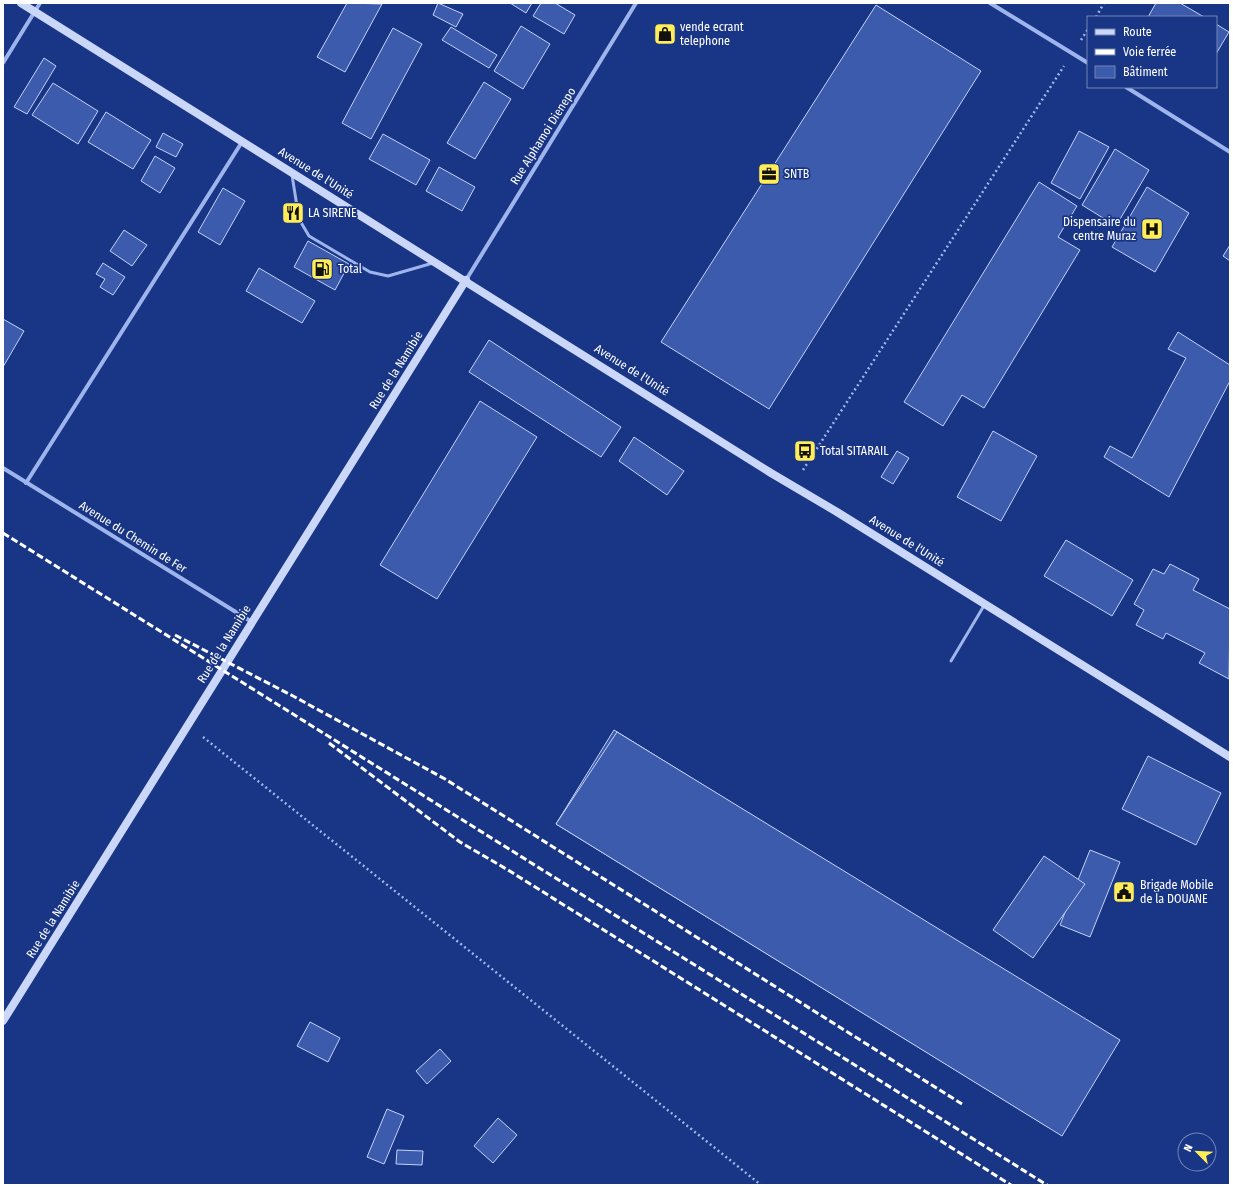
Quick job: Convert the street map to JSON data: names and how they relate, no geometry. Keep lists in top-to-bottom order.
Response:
{
  "streets": {
    "main road": ["Avenue de l'Unité", "Rue de la Namibie"],
    "street": ["Rue Alphamoi Dienepo", "Avenue du Chemin de Fer"]
  },
  "crossings": [
    ["Rue Alphamoi Dienepo", "Avenue de l'Unité"],
    ["Rue Alphamoi Dienepo", "Rue de la Namibie"],
    ["Avenue de l'Unité", "Rue de la Namibie"],
    ["Rue de la Namibie", "Avenue du Chemin de Fer"]
  ],
  "places": {
    "shop": ["vende ecrant telephone"],
    "office": ["SNTB"],
    "restaurant": ["LA SIRENE"],
    "hospital": ["Dispensaire du centre Muraz"],
    "fuel station": ["Total"],
    "bus stop": ["Total SITARAIL"],
    "public building": ["Brigade Mobile de la DOUANE"]
  },
  "legend": ["Route", "Voie ferrée", "Bâtiment"],
  "north": "top left"
}
